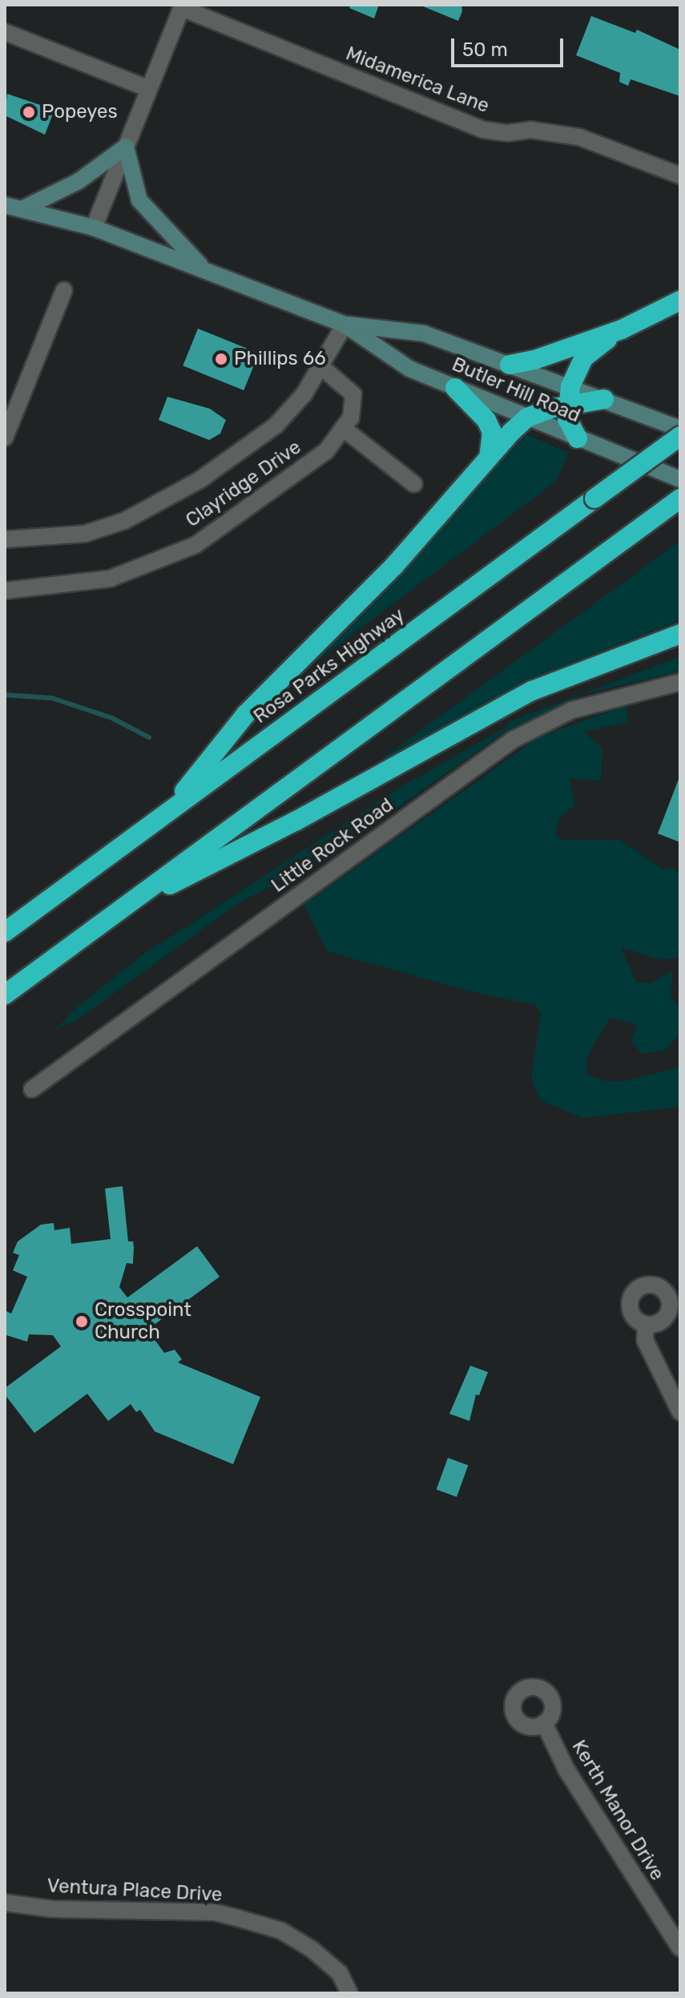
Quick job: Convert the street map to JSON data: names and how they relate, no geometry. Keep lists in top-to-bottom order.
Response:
{
  "streets": {
    "highway": ["Rosa Parks Highway"],
    "main road": ["Butler Hill Road"],
    "street": [
      "Midamerica Lane",
      "Clayridge Drive",
      "Little Rock Road",
      "Kerth Manor Drive",
      "Ventura Place Drive"
    ]
  },
  "crossings": [
    ["Butler Hill Road", "Clayridge Drive"]
  ],
  "places": ["Popeyes", "Phillips 66", "Crosspoint Church"],
  "scale_bar": "50 m"
}
